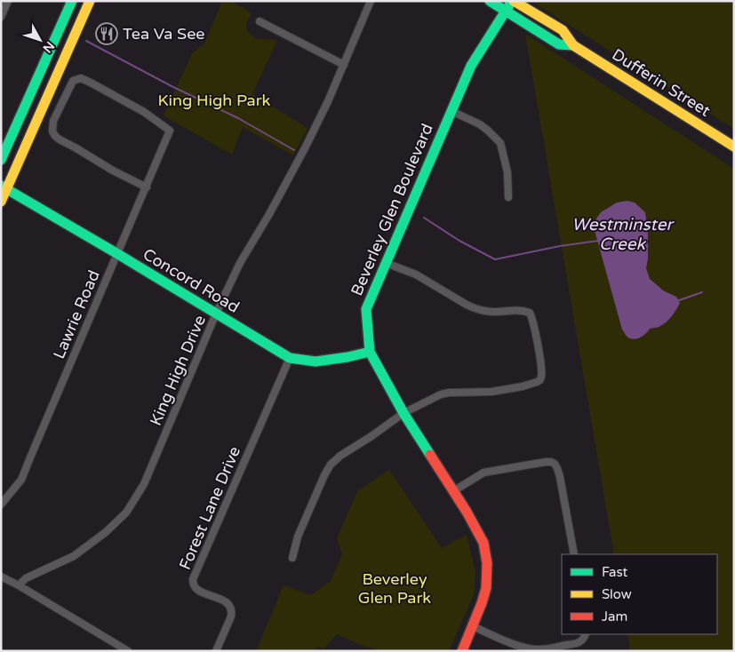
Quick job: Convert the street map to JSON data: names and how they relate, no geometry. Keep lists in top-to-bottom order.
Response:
{
  "streets": {
    "street": [
      "Dufferin Street",
      "Beverley Glen Boulevard",
      "Concord Road",
      "Lawrie Road",
      "King High Drive",
      "Forest Lane Drive"
    ]
  },
  "crossings": [
    ["Dufferin Street", "Beverley Glen Boulevard"],
    ["Beverley Glen Boulevard", "Concord Road"],
    ["Concord Road", "Lawrie Road"],
    ["Concord Road", "King High Drive"],
    ["Concord Road", "Forest Lane Drive"]
  ],
  "water": ["Westminster Creek"],
  "parks": ["King High Park", "Beverley Glen Park"],
  "places": {
    "restaurant": ["Tea Va See"]
  },
  "legend": ["Fast", "Slow", "Jam"],
  "north": "bottom right"
}
